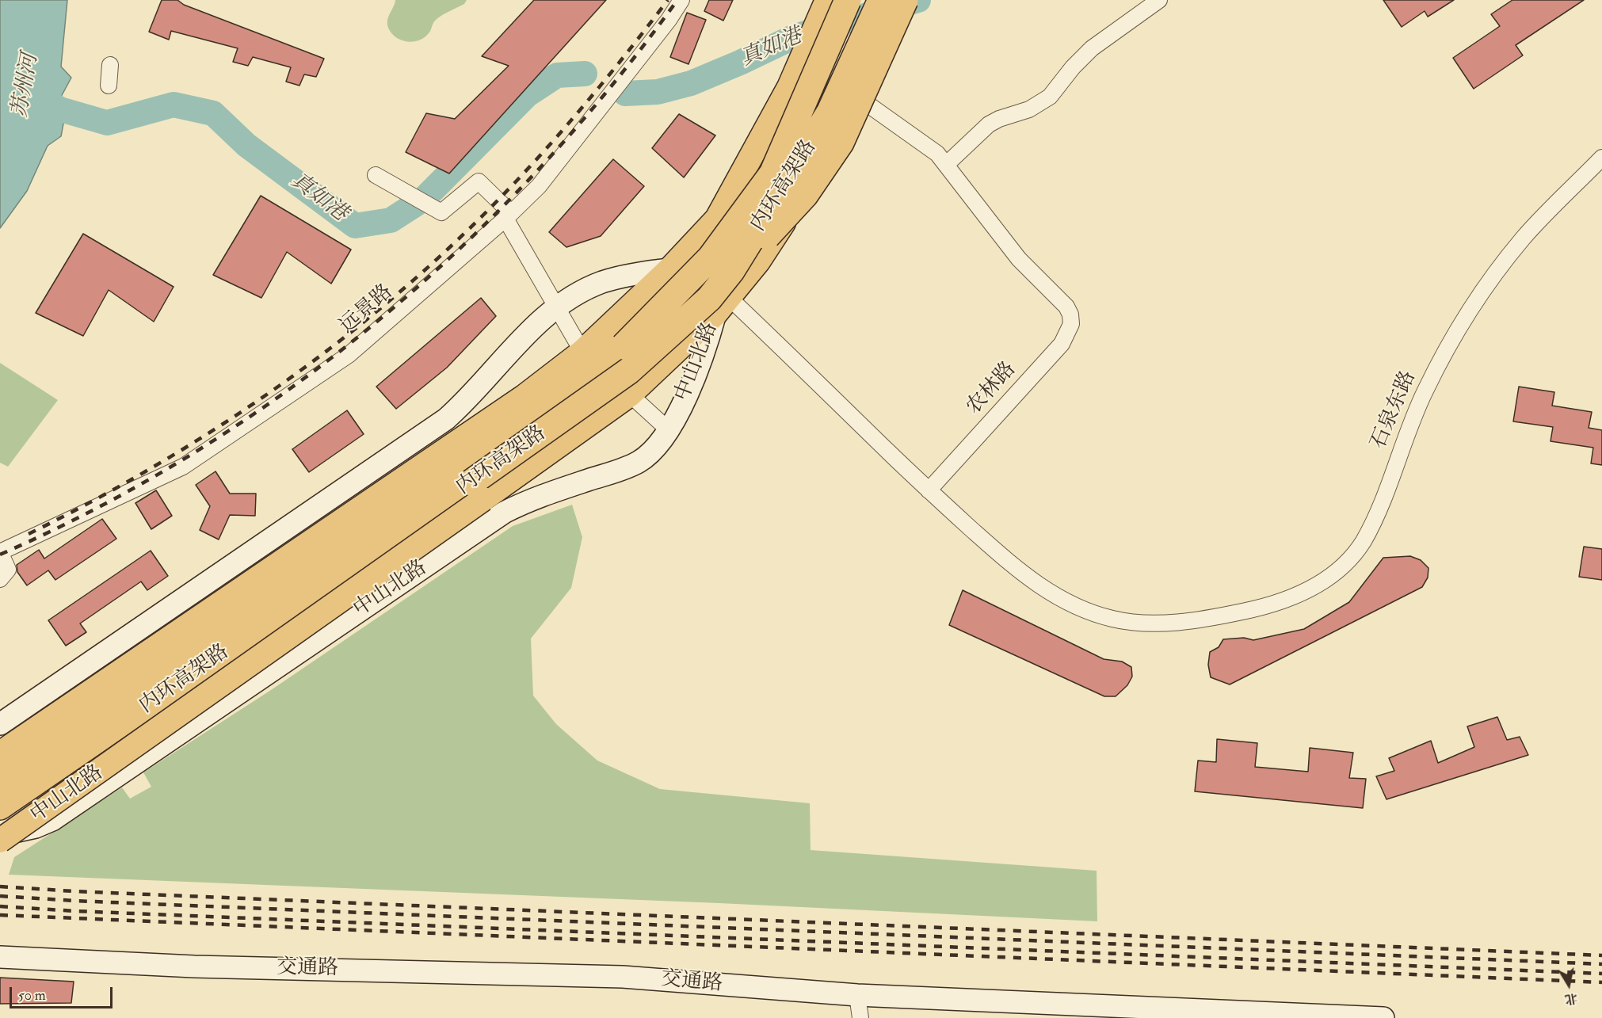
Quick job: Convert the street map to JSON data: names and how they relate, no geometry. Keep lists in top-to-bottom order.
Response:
{
  "streets": {
    "highway": ["内环高架路"],
    "main road": ["中山北路", "交通路"],
    "street": ["远景路", "农林路", "石泉东路"]
  },
  "crossings": [
    ["内环高架路", "中山北路"],
    ["中山北路", "农林路"],
    ["农林路", "石泉东路"]
  ],
  "water": ["真如港", "苏州河"],
  "scale_bar": "50 m",
  "north": "bottom"
}
